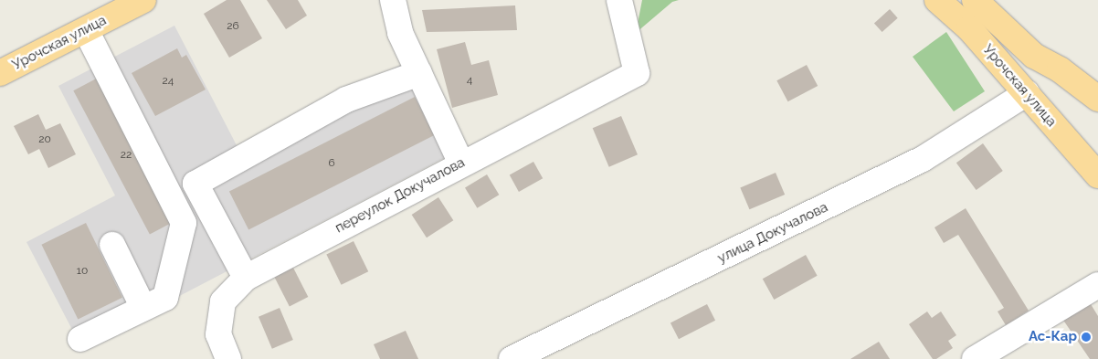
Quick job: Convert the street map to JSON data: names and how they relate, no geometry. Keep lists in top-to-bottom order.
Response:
{
  "streets": {
    "main road": ["Урочская улица"],
    "street": ["переулок Докучалова", "улица Докучалова"]
  },
  "crossings": [
    ["Урочская улица", "улица Докучалова"]
  ],
  "places": ["Ас-Кар"],
  "house_numbers": [
    "26",
    "4",
    "24",
    "20",
    "22",
    "6",
    "10"
  ]
}
